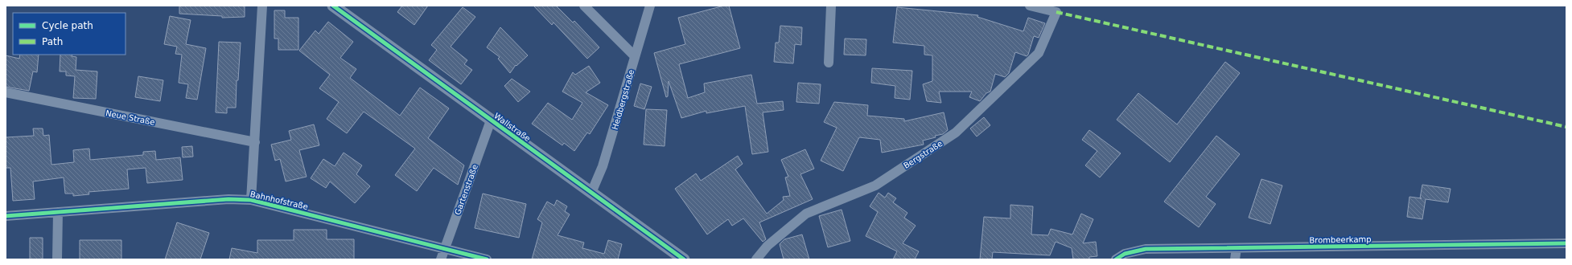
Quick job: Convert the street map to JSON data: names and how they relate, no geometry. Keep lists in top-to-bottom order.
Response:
{
  "streets": {
    "street": [
      "Heidbergstraße",
      "Neue Straße",
      "Wallstraße",
      "Bergstraße",
      "Gartenstraße",
      "Bahnhofstraße",
      "Brombeerkamp"
    ]
  },
  "crossings": [
    ["Heidbergstraße", "Wallstraße"],
    ["Wallstraße", "Gartenstraße"],
    ["Gartenstraße", "Bahnhofstraße"]
  ],
  "legend": ["Cycle path", "Path"]
}
